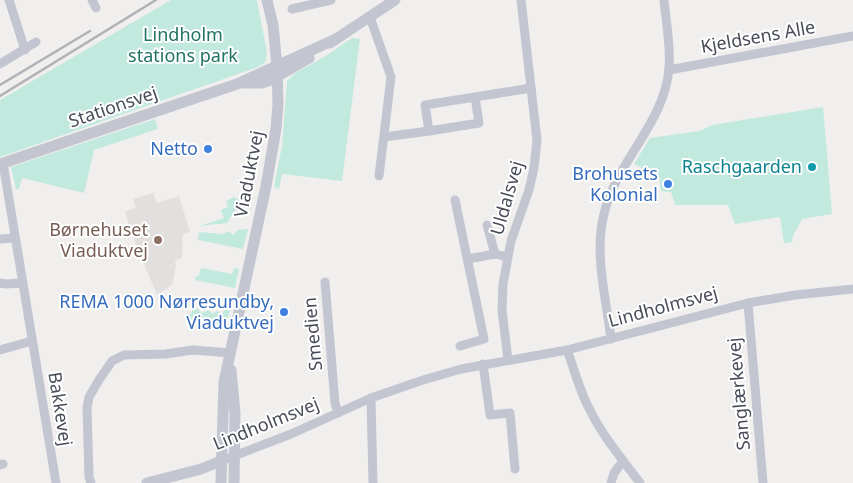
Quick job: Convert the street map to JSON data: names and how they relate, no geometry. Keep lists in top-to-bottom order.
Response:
{
  "streets": {
    "street": [
      "Kjeldsens Alle",
      "Stationsvej",
      "Viaduktvej",
      "Uldalsvej",
      "Lindholmsvej",
      "Smedien",
      "Sanglærkevej",
      "Bakkevej"
    ]
  },
  "crossings": [
    ["Stationsvej", "Viaduktvej"],
    ["Stationsvej", "Bakkevej"],
    ["Viaduktvej", "Lindholmsvej"],
    ["Uldalsvej", "Lindholmsvej"],
    ["Lindholmsvej", "Smedien"],
    ["Lindholmsvej", "Sanglærkevej"]
  ],
  "parks": ["Lindholm stations park"],
  "places": [
    "Netto",
    "Raschgaarden",
    "Brohusets Kolonial",
    "Børnehuset Viaduktvej",
    "REMA 1000 Nørresundby, Viaduktvej"
  ]
}
